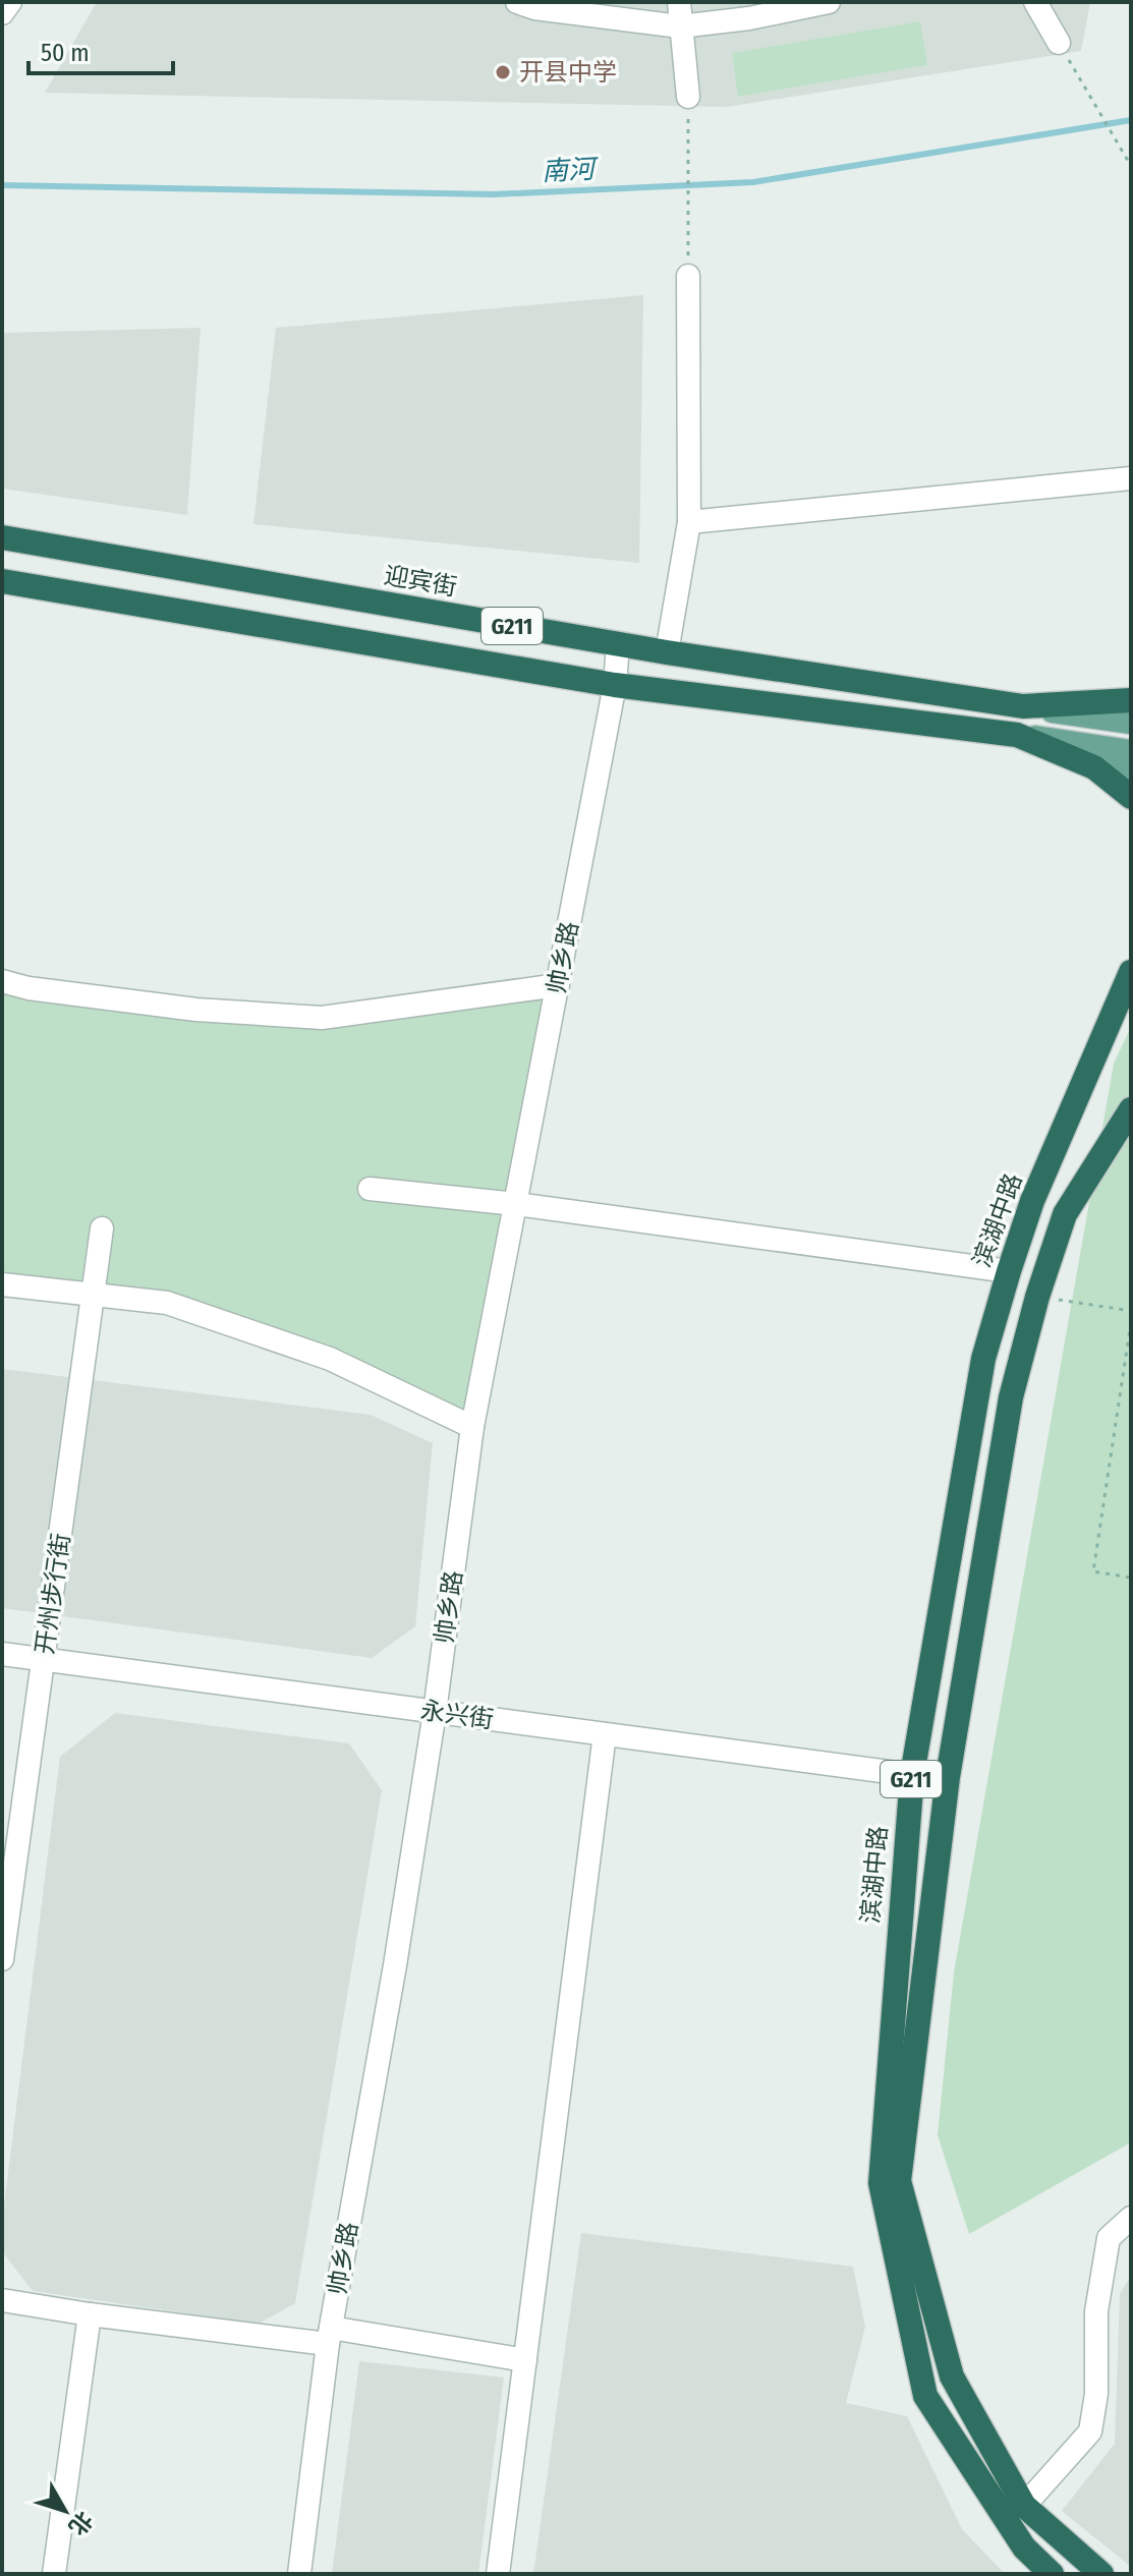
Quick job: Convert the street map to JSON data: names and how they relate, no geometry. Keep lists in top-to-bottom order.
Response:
{
  "streets": {
    "highway": ["迎宾街", "G211", "滨湖中路"],
    "street": ["帅乡路", "开州步行街", "永兴街"]
  },
  "crossings": [
    ["迎宾街", "G211"],
    ["迎宾街", "帅乡路"],
    ["G211", "帅乡路"],
    ["帅乡路", "永兴街"],
    ["滨湖中路", "永兴街"],
    ["开州步行街", "永兴街"]
  ],
  "water": ["南河"],
  "places": ["开县中学"],
  "scale_bar": "50 m",
  "north": "bottom right"
}
